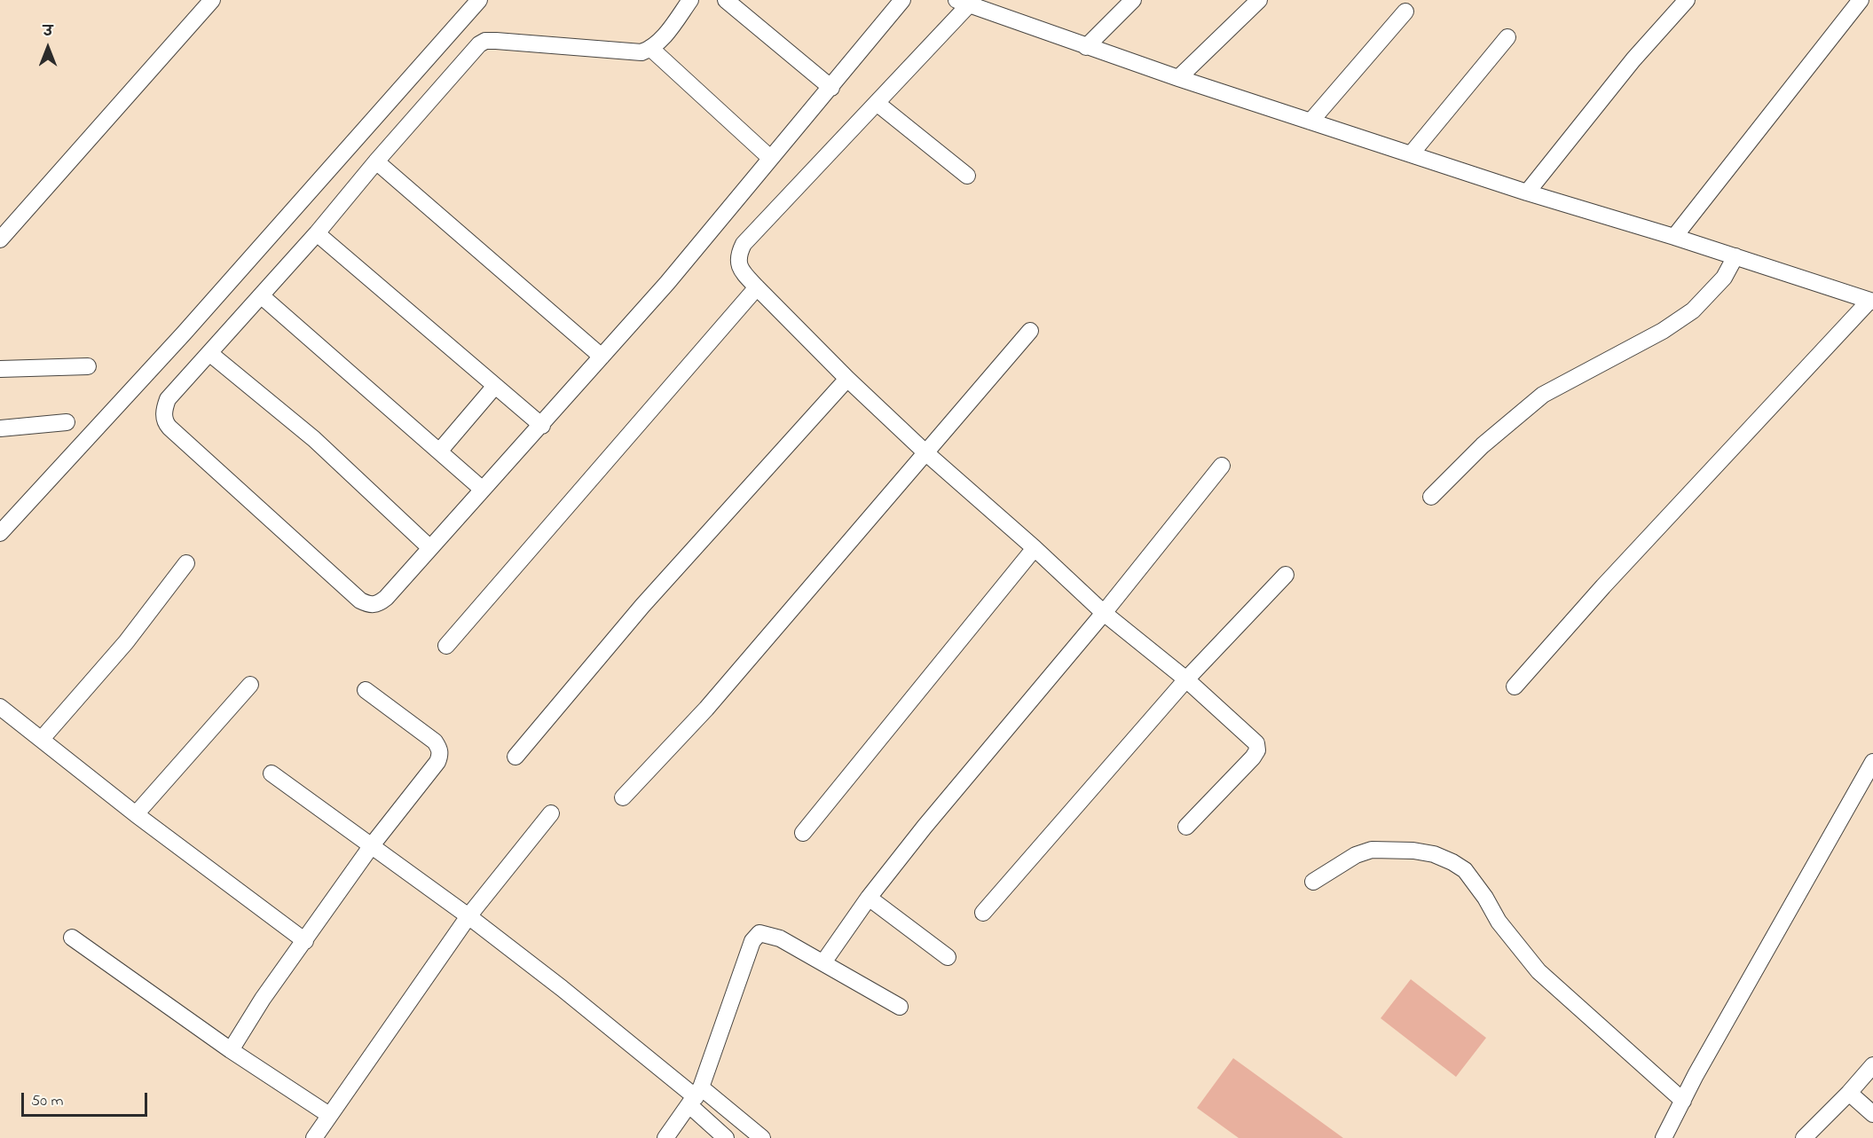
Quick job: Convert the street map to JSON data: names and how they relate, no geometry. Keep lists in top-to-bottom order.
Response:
{
  "scale_bar": "50 m",
  "north": "top"
}
